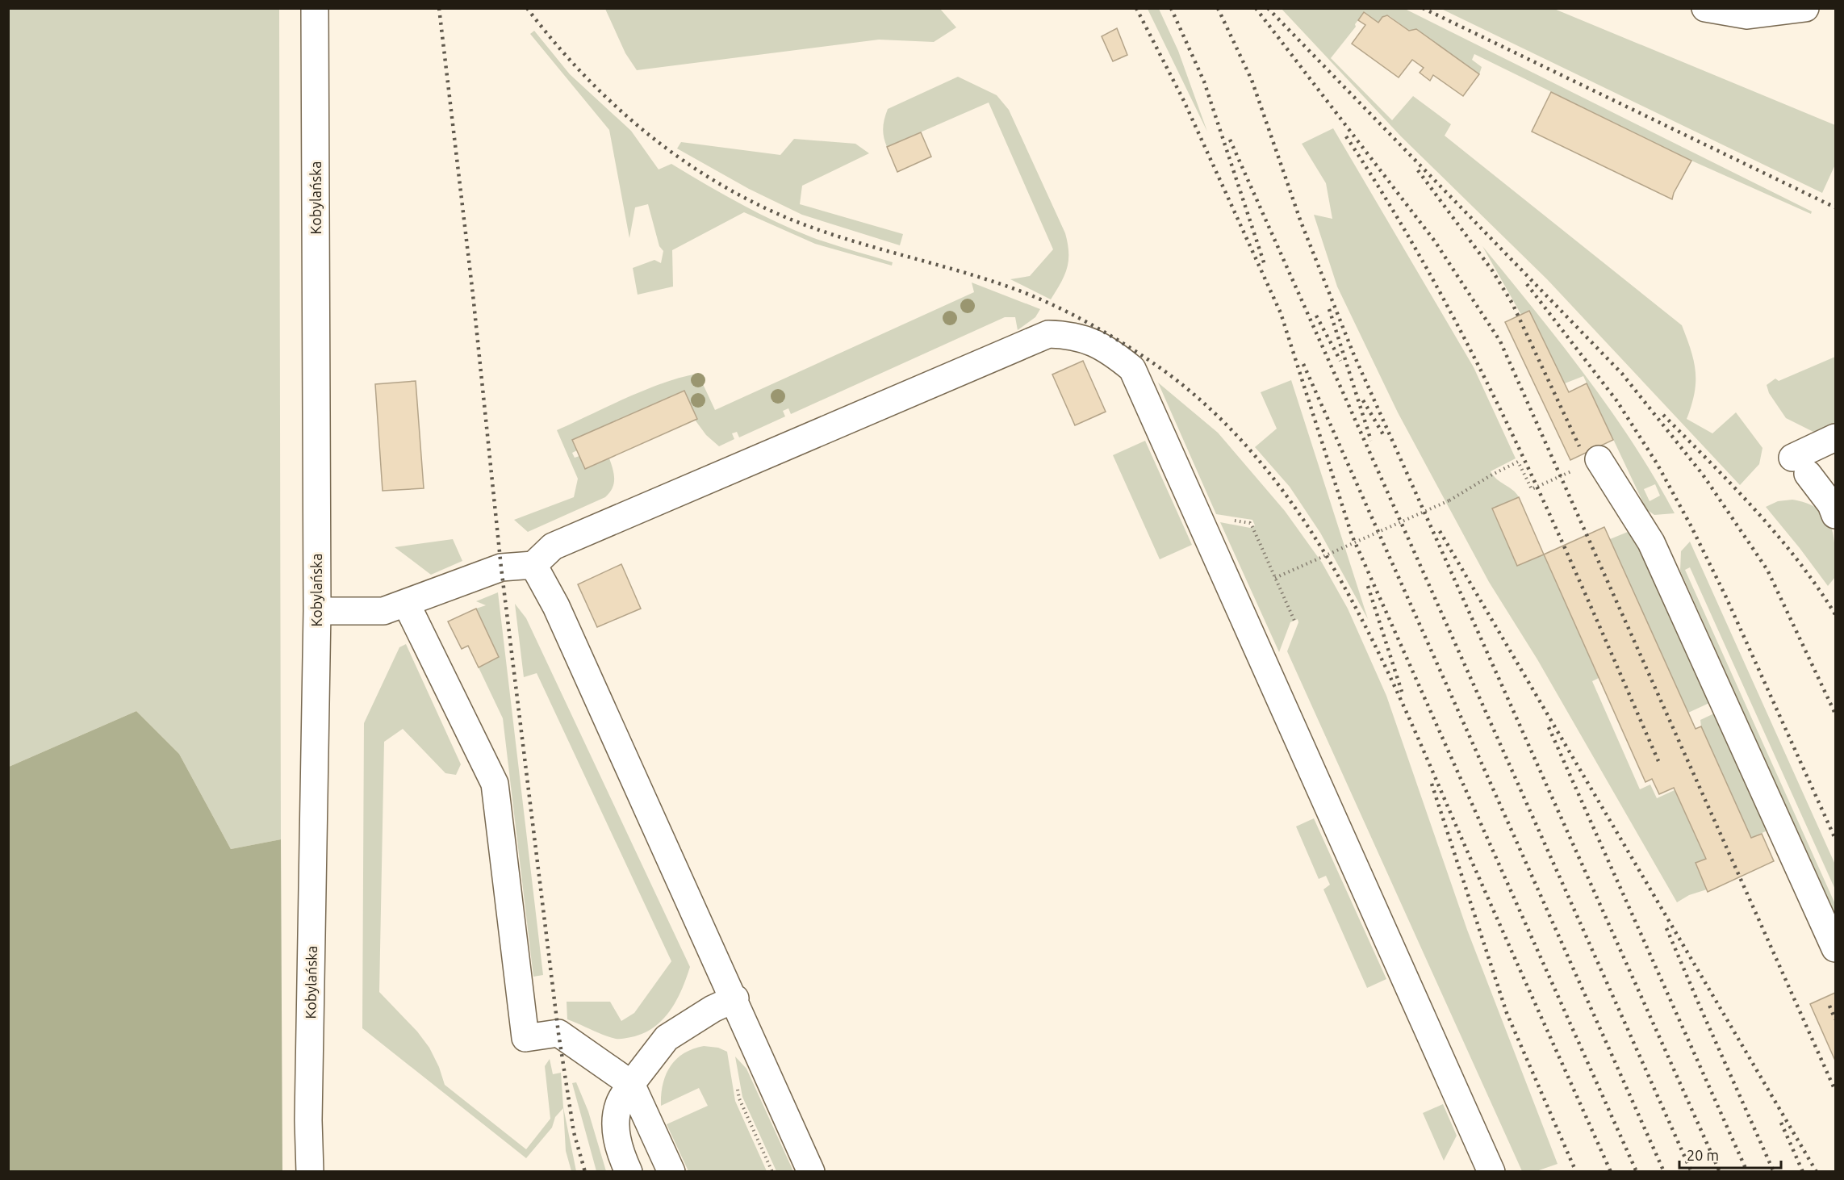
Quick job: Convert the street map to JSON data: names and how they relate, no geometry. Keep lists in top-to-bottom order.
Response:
{
  "streets": {
    "street": ["Kobylańska"]
  },
  "scale_bar": "20 m"
}
